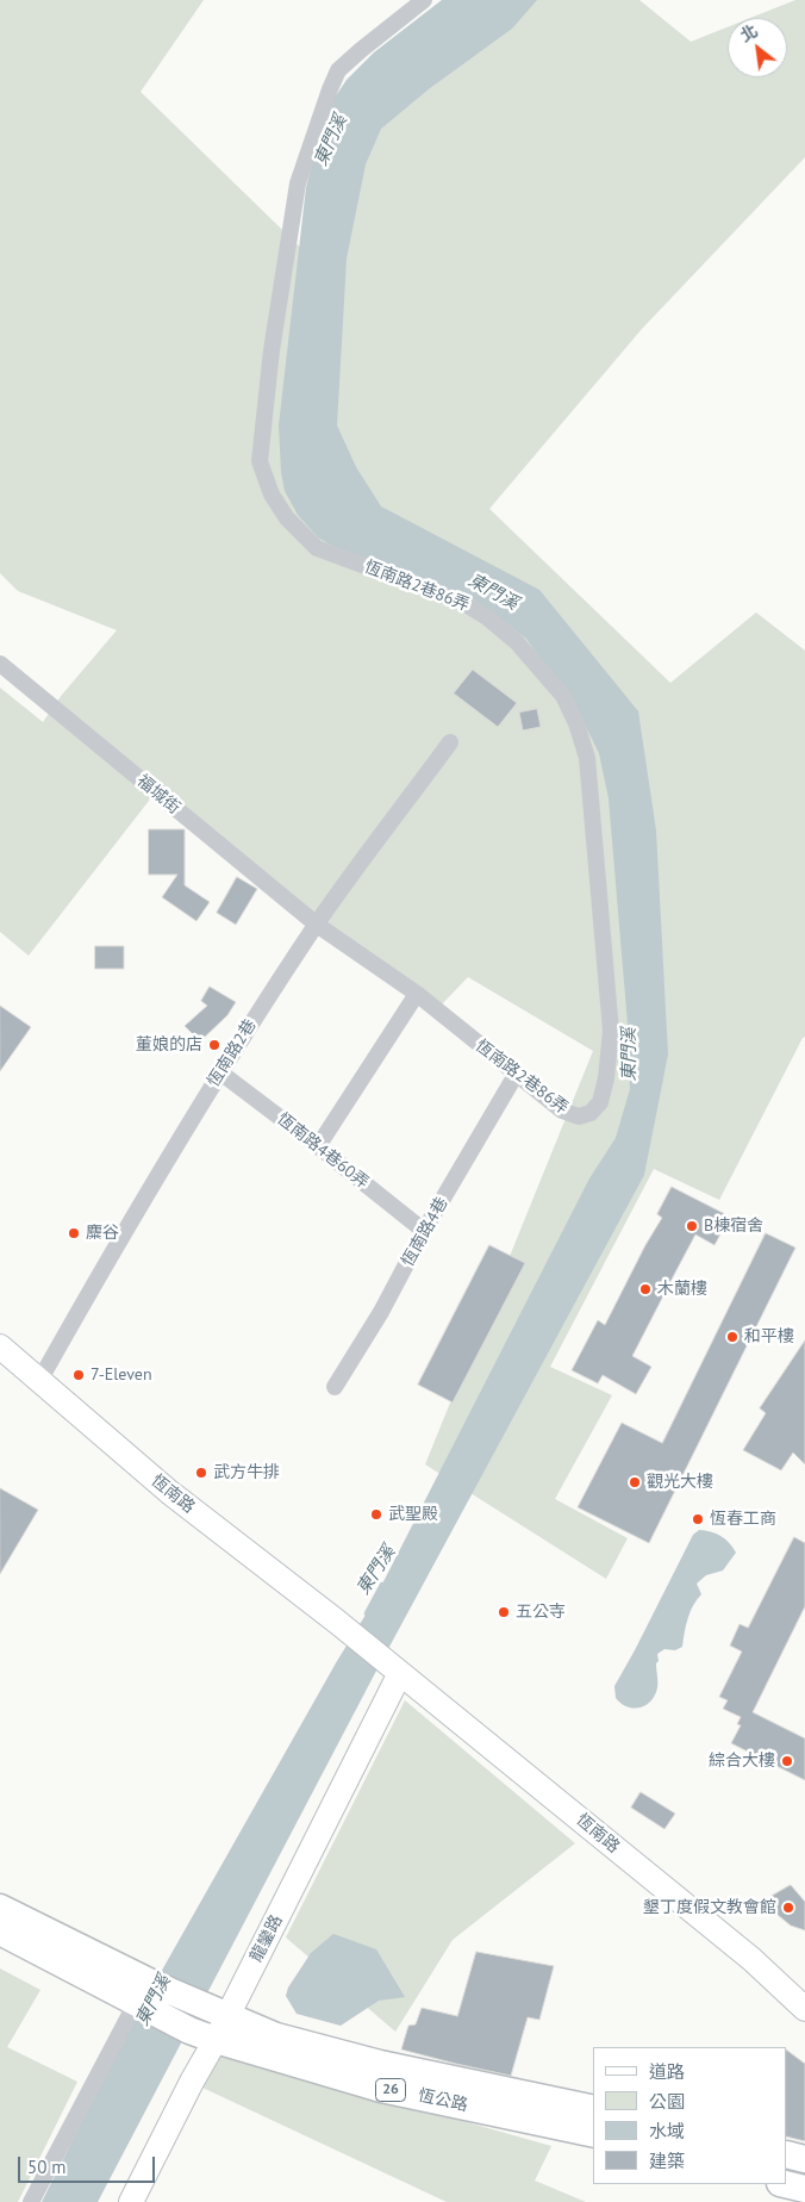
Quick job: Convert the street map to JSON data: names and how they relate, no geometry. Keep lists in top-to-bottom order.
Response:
{
  "streets": {
    "main road": ["26", "恆公路"],
    "street": [
      "恆南路2巷86弄",
      "福城街",
      "恆南路2巷",
      "恆南路4巷60弄",
      "恆南路4巷",
      "恆南路",
      "龍鑾路"
    ]
  },
  "crossings": [
    ["恆南路2巷86弄", "福城街"],
    ["恆南路2巷86弄", "恆南路2巷"],
    ["恆南路2巷86弄", "恆南路4巷"],
    ["福城街", "恆南路2巷"],
    ["恆南路2巷", "恆南路4巷60弄"],
    ["恆南路2巷", "恆南路"],
    ["恆南路4巷60弄", "恆南路4巷"],
    ["恆南路", "龍鑾路"],
    ["龍鑾路", "26"],
    ["龍鑾路", "恆公路"],
    ["26", "恆公路"]
  ],
  "water": ["東門溪"],
  "places": [
    "董娘的店",
    "B棟宿舍",
    "麋谷",
    "木蘭樓",
    "和平樓",
    "7-Eleven",
    "武方牛排",
    "觀光大樓",
    "武聖殿",
    "恆春工商",
    "五公寺",
    "綜合大樓",
    "墾丁度假文教會館"
  ],
  "legend": [
    "道路",
    "公園",
    "水域",
    "建築"
  ],
  "scale_bar": "50 m",
  "north": "top left"
}
